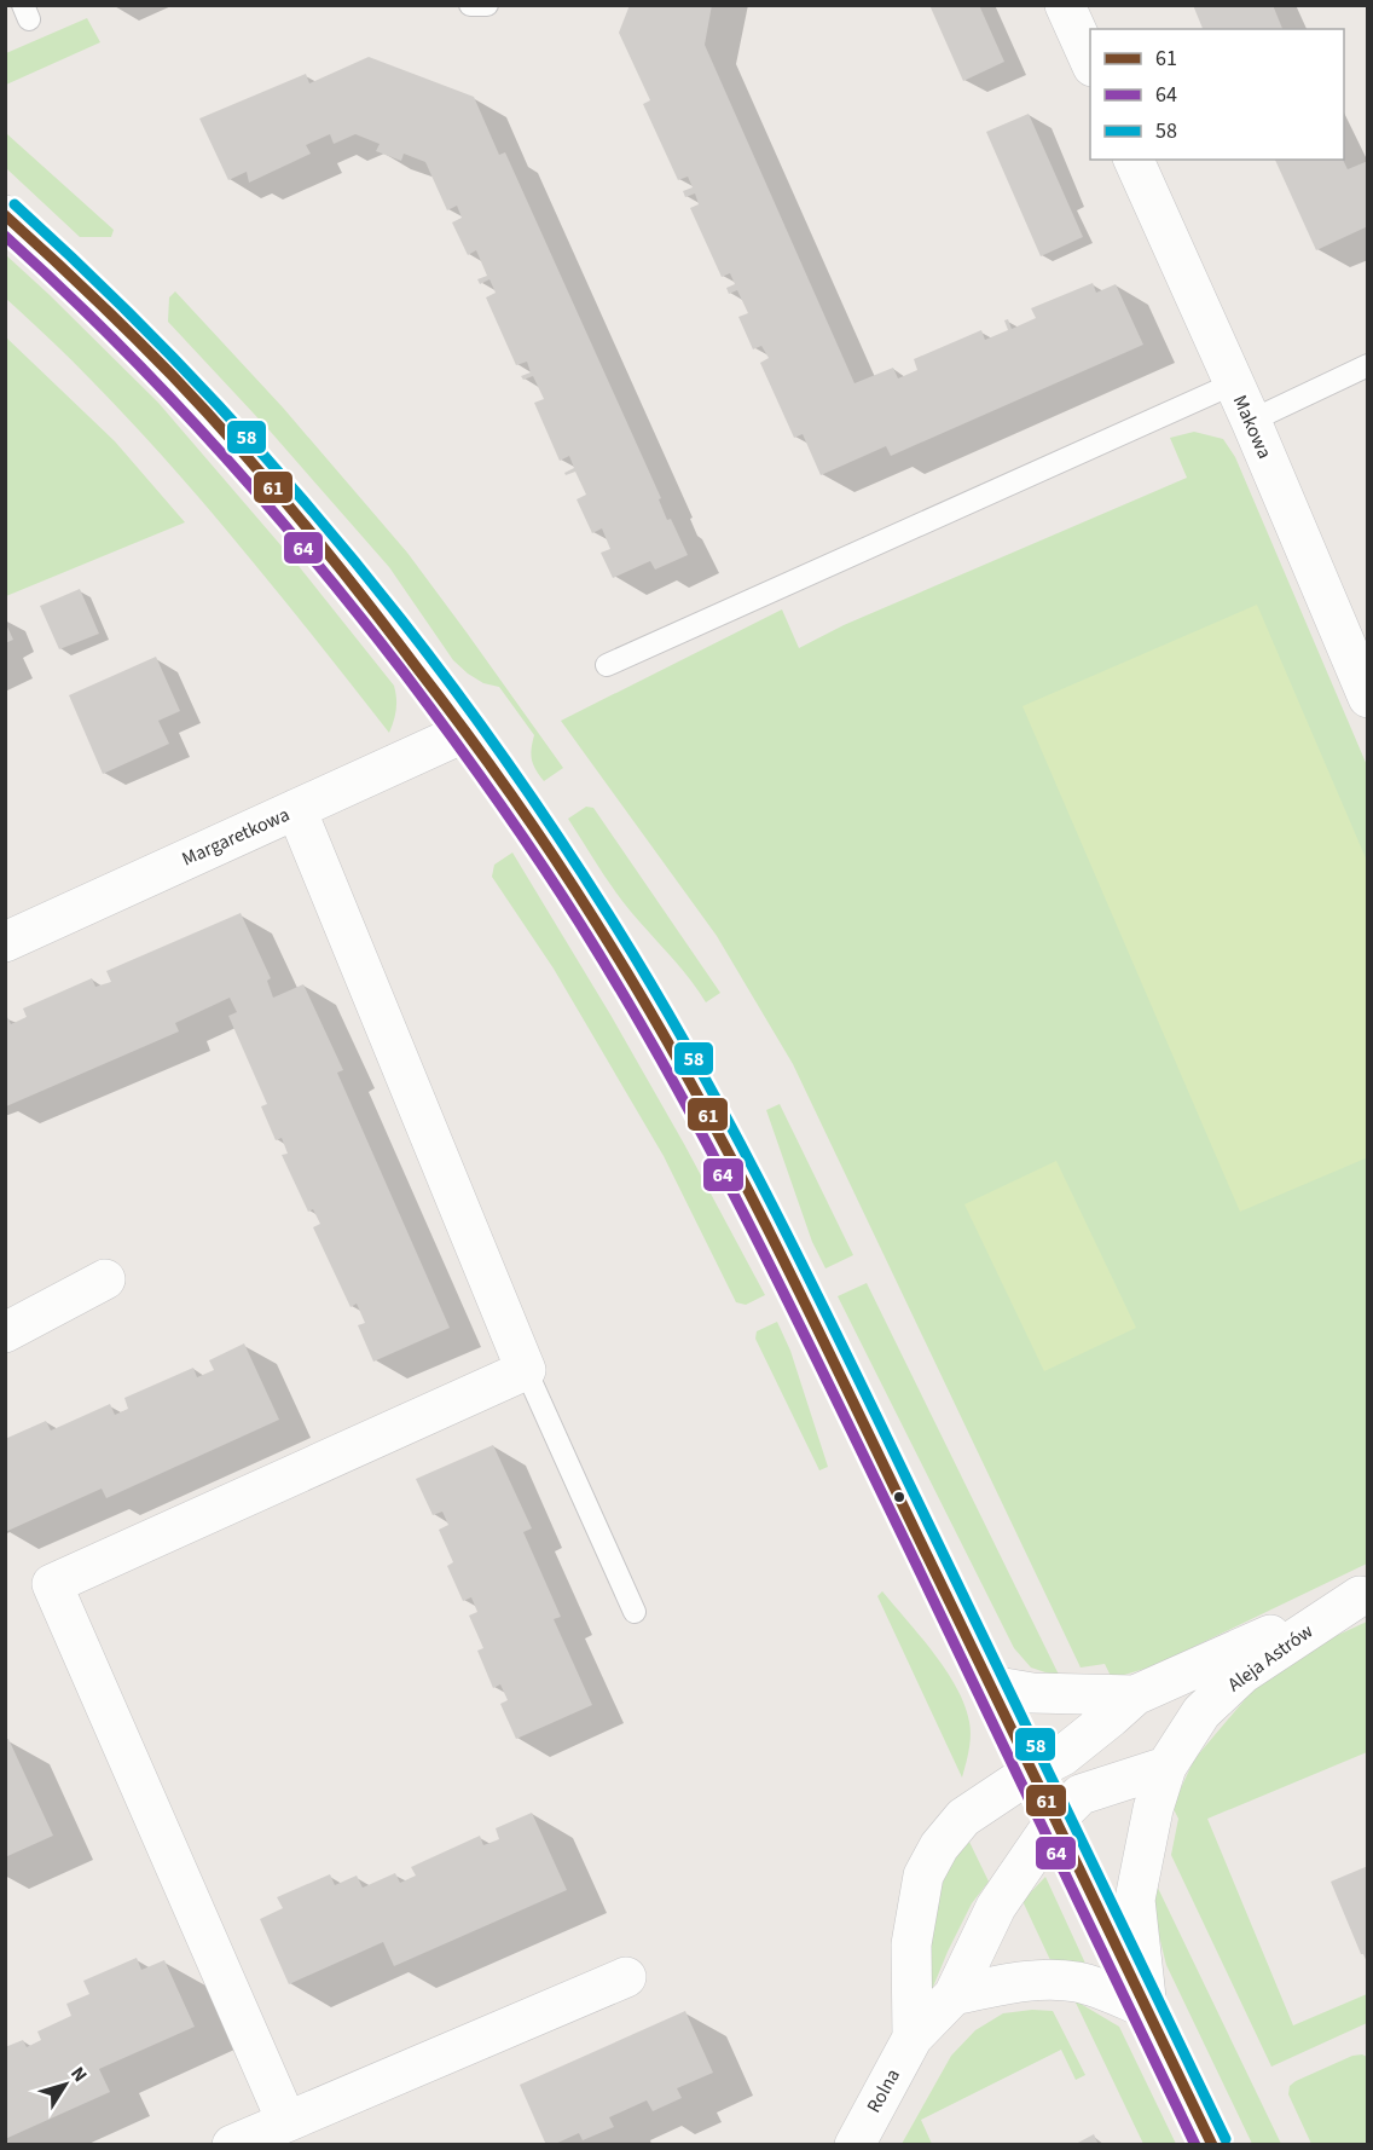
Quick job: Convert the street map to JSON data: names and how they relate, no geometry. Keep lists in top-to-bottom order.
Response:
{
  "streets": {
    "street": [
      "Makowa",
      "Margaretkowa",
      "Aleja Astrów",
      "Rolna"
    ]
  },
  "crossings": [
    ["Aleja Astrów", "Rolna"]
  ],
  "lines": ["transit line 58", "transit line 61", "transit line 64"],
  "legend": ["61", "64", "58"],
  "north": "top right"
}
